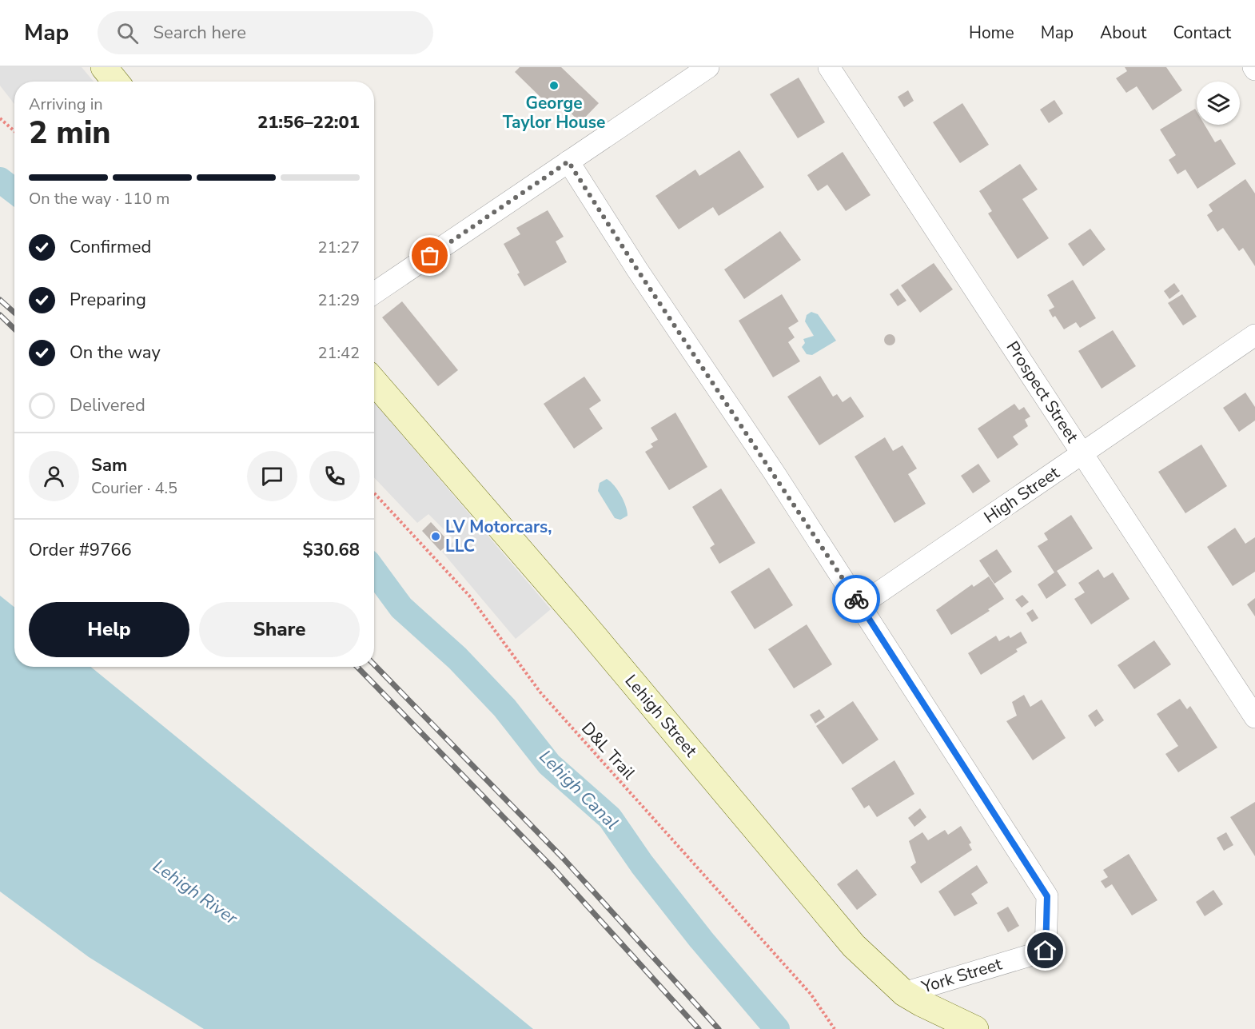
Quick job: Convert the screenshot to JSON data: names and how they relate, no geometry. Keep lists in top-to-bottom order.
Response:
{
  "streets": {
    "street": [
      "Prospect Street",
      "High Street",
      "Lehigh Street",
      "York Street"
    ],
    "path": ["D&L Trail"]
  },
  "crossings": [
    ["Prospect Street", "High Street"],
    ["High Street", "York Street"],
    ["Lehigh Street", "York Street"]
  ],
  "water": ["Lehigh Canal", "Lehigh River"],
  "places": ["George Taylor House", "LV Motorcars, LLC"],
  "page": {
    "header": "Map",
    "search": "Search here",
    "nav": [
      "Home",
      "Map",
      "About",
      "Contact"
    ],
    "heading": ["2 min", "Arriving in", "21:56–22:01"],
    "panel": [
      "Sam",
      "Courier · 4.5",
      "Order #9766",
      "$30.68"
    ],
    "bar": "On the way · 110 m",
    "list": [
      ["Confirmed", "21:27"],
      ["Preparing", "21:29"],
      ["On the way", "21:42"],
      "Delivered"
    ],
    "buttons": ["Help", "Share"]
  }
}
